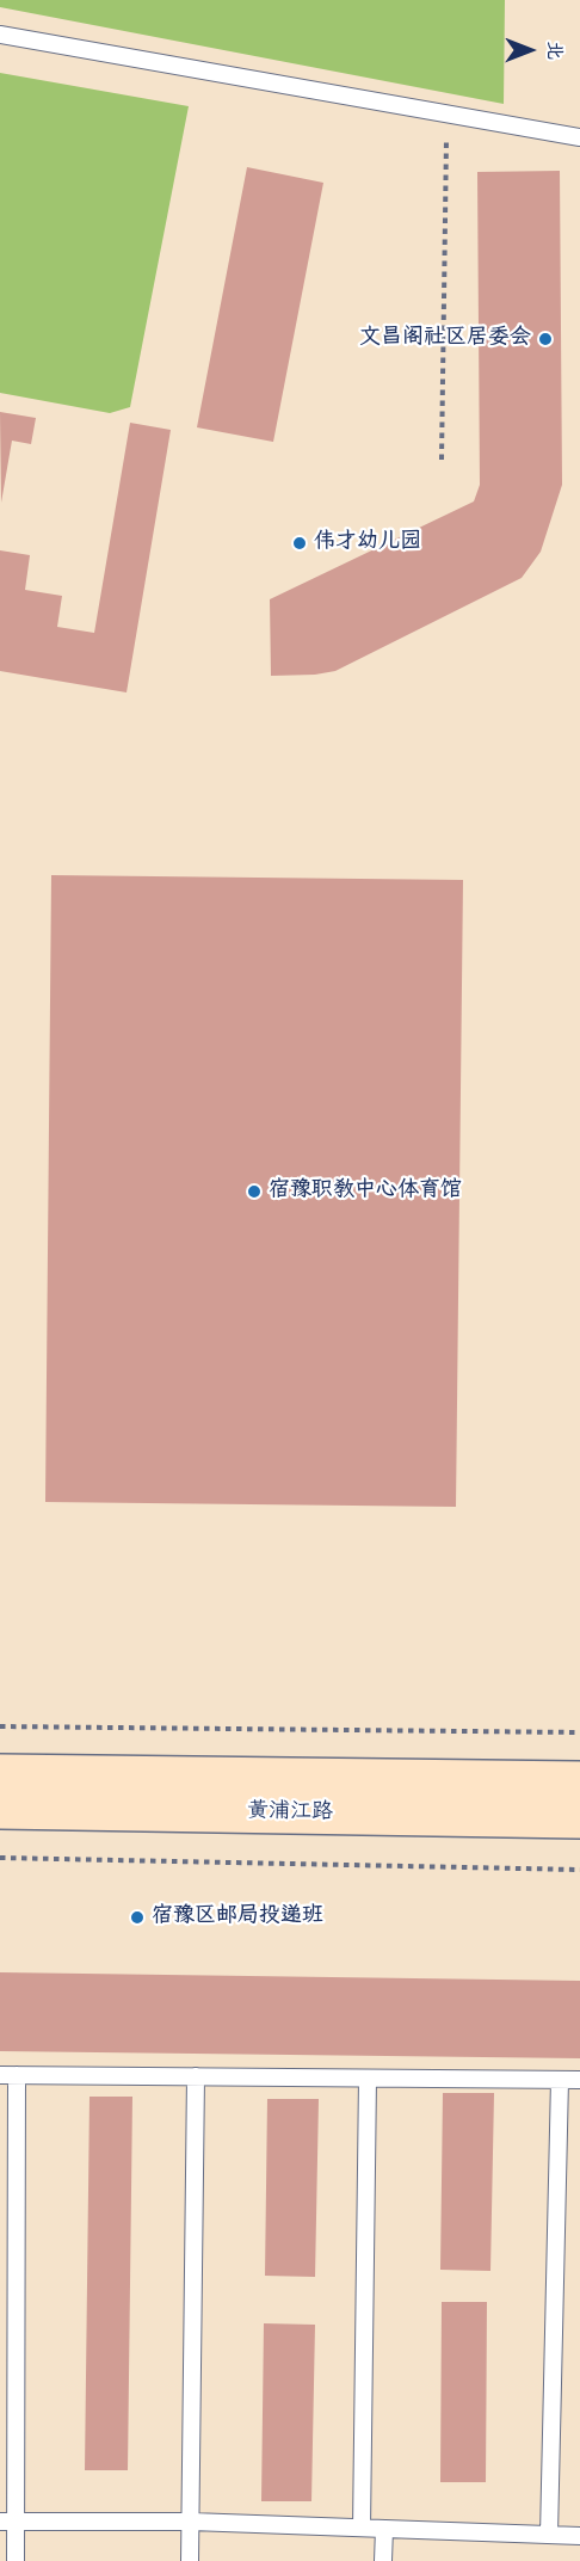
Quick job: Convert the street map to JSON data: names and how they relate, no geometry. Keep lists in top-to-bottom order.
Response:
{
  "streets": {
    "street": ["黄浦江路"]
  },
  "places": [
    "文昌阁社区居委会",
    "伟才幼儿园",
    "宿豫职教中心体育馆",
    "宿豫区邮局投递班"
  ],
  "north": "right"
}
